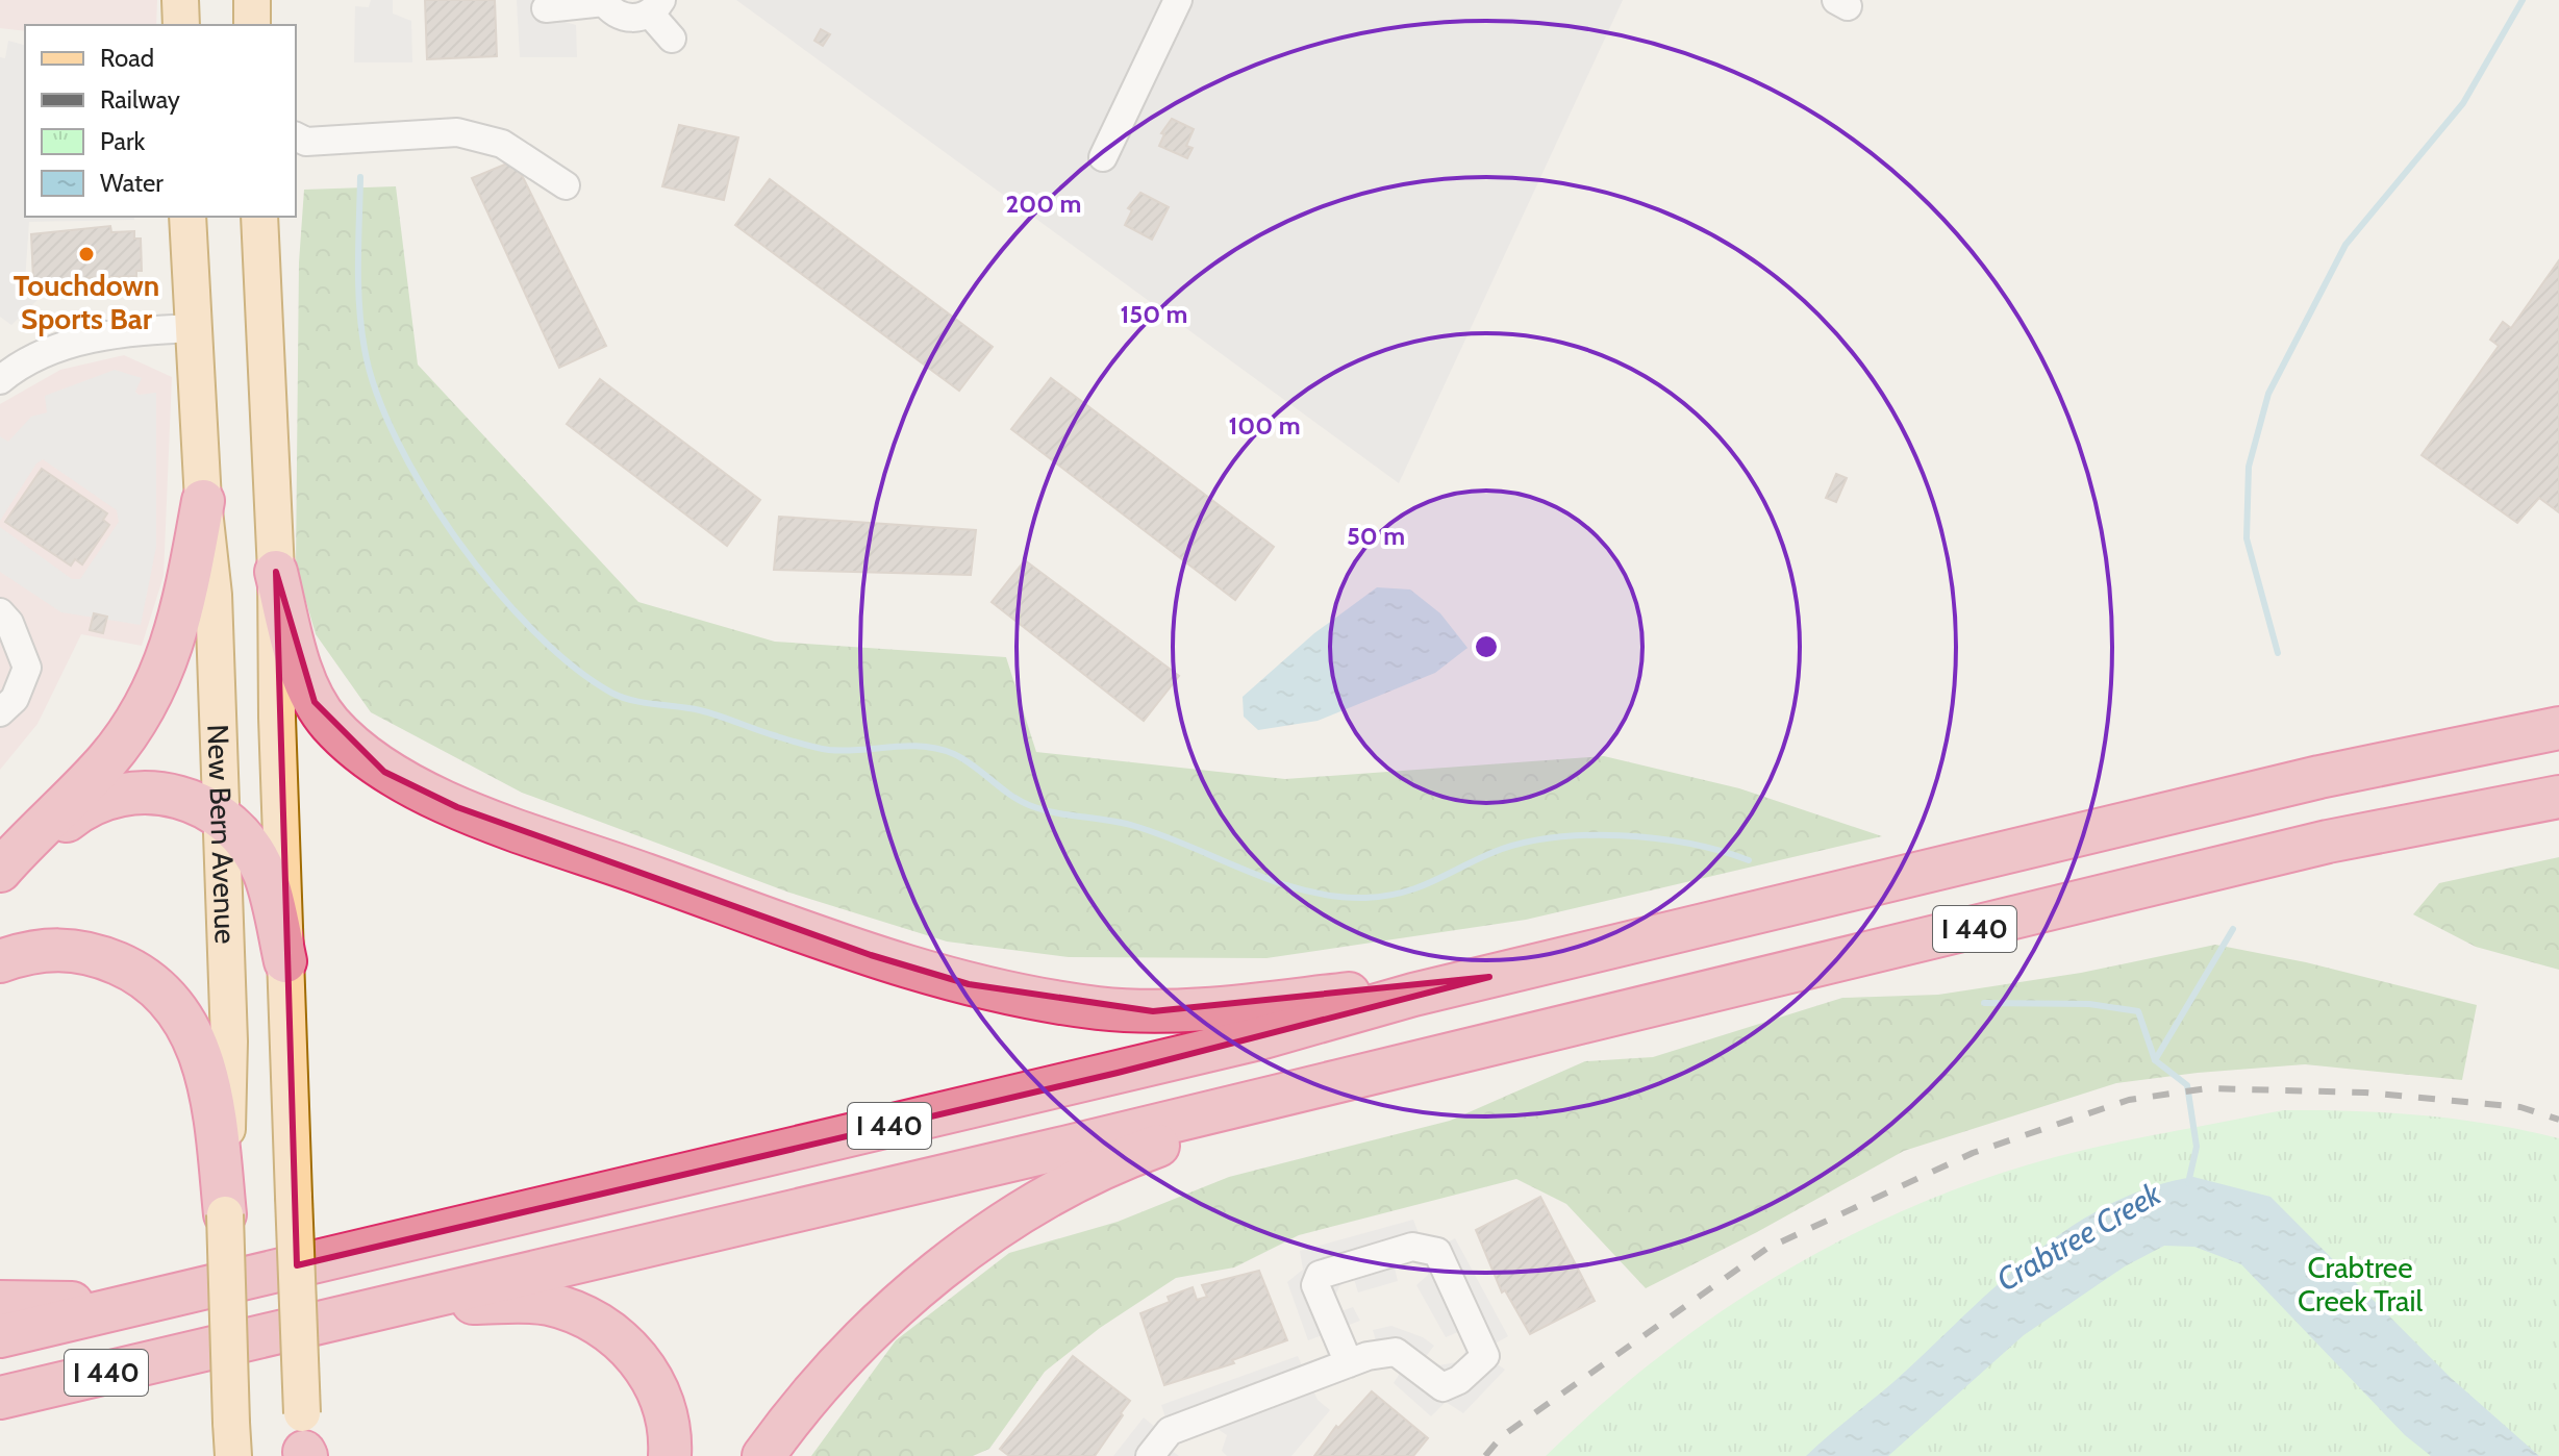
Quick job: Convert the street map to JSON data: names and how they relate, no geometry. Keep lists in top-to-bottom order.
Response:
{
  "streets": {
    "highway": ["I 440"],
    "main road": ["New Bern Avenue"]
  },
  "water": ["Crabtree Creek"],
  "parks": ["Crabtree Creek Trail"],
  "places": ["Touchdown Sports Bar"],
  "legend": [
    "Road",
    "Railway",
    "Park",
    "Water"
  ],
  "rings": [
    "200 m",
    "150 m",
    "100 m",
    "50 m"
  ]
}
